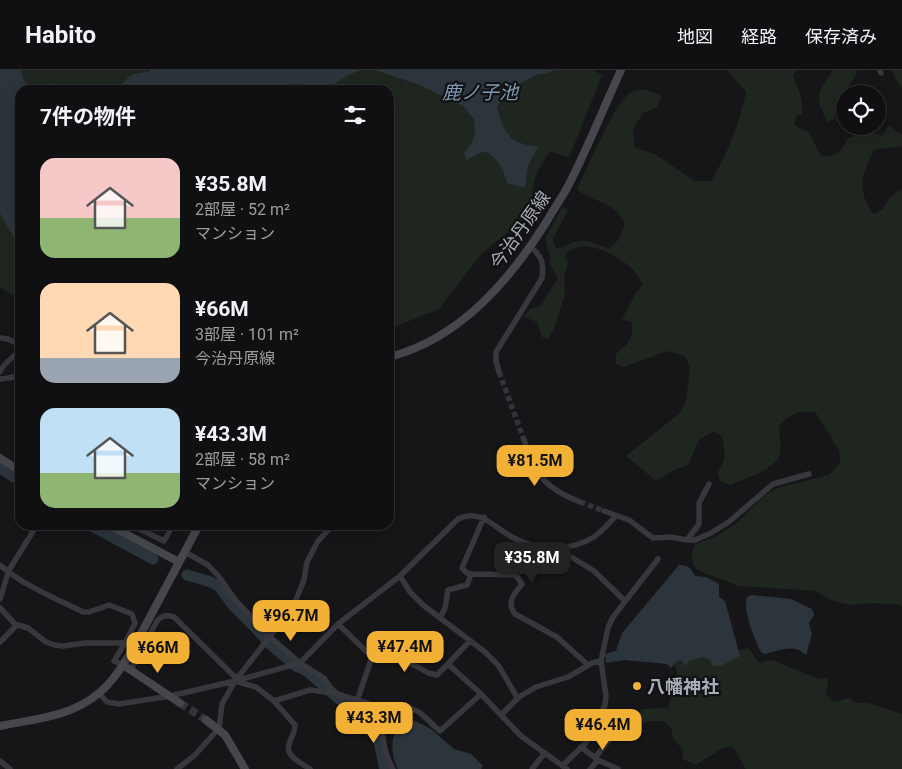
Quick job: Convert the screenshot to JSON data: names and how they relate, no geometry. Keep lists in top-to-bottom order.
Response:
{
  "streets": {
    "main road": ["今治丹原線"]
  },
  "water": ["鹿ノ子池"],
  "places": ["八幡神社"],
  "page": {
    "header": "Habito",
    "nav": ["地図", "経路", "保存済み"],
    "heading": "7件の物件",
    "list": [
      {
        "name": "¥35.8M",
        "note": "2部屋 · 52 m² · マンション"
      },
      {
        "name": "¥66M",
        "note": "3部屋 · 101 m² · 今治丹原線"
      },
      {
        "name": "¥43.3M",
        "note": "2部屋 · 58 m² · マンション"
      }
    ],
    "price": [
      "¥81.5M",
      "¥35.8M",
      "¥96.7M",
      "¥47.4M",
      "¥66M",
      "¥43.3M",
      "¥46.4M"
    ]
  }
}
